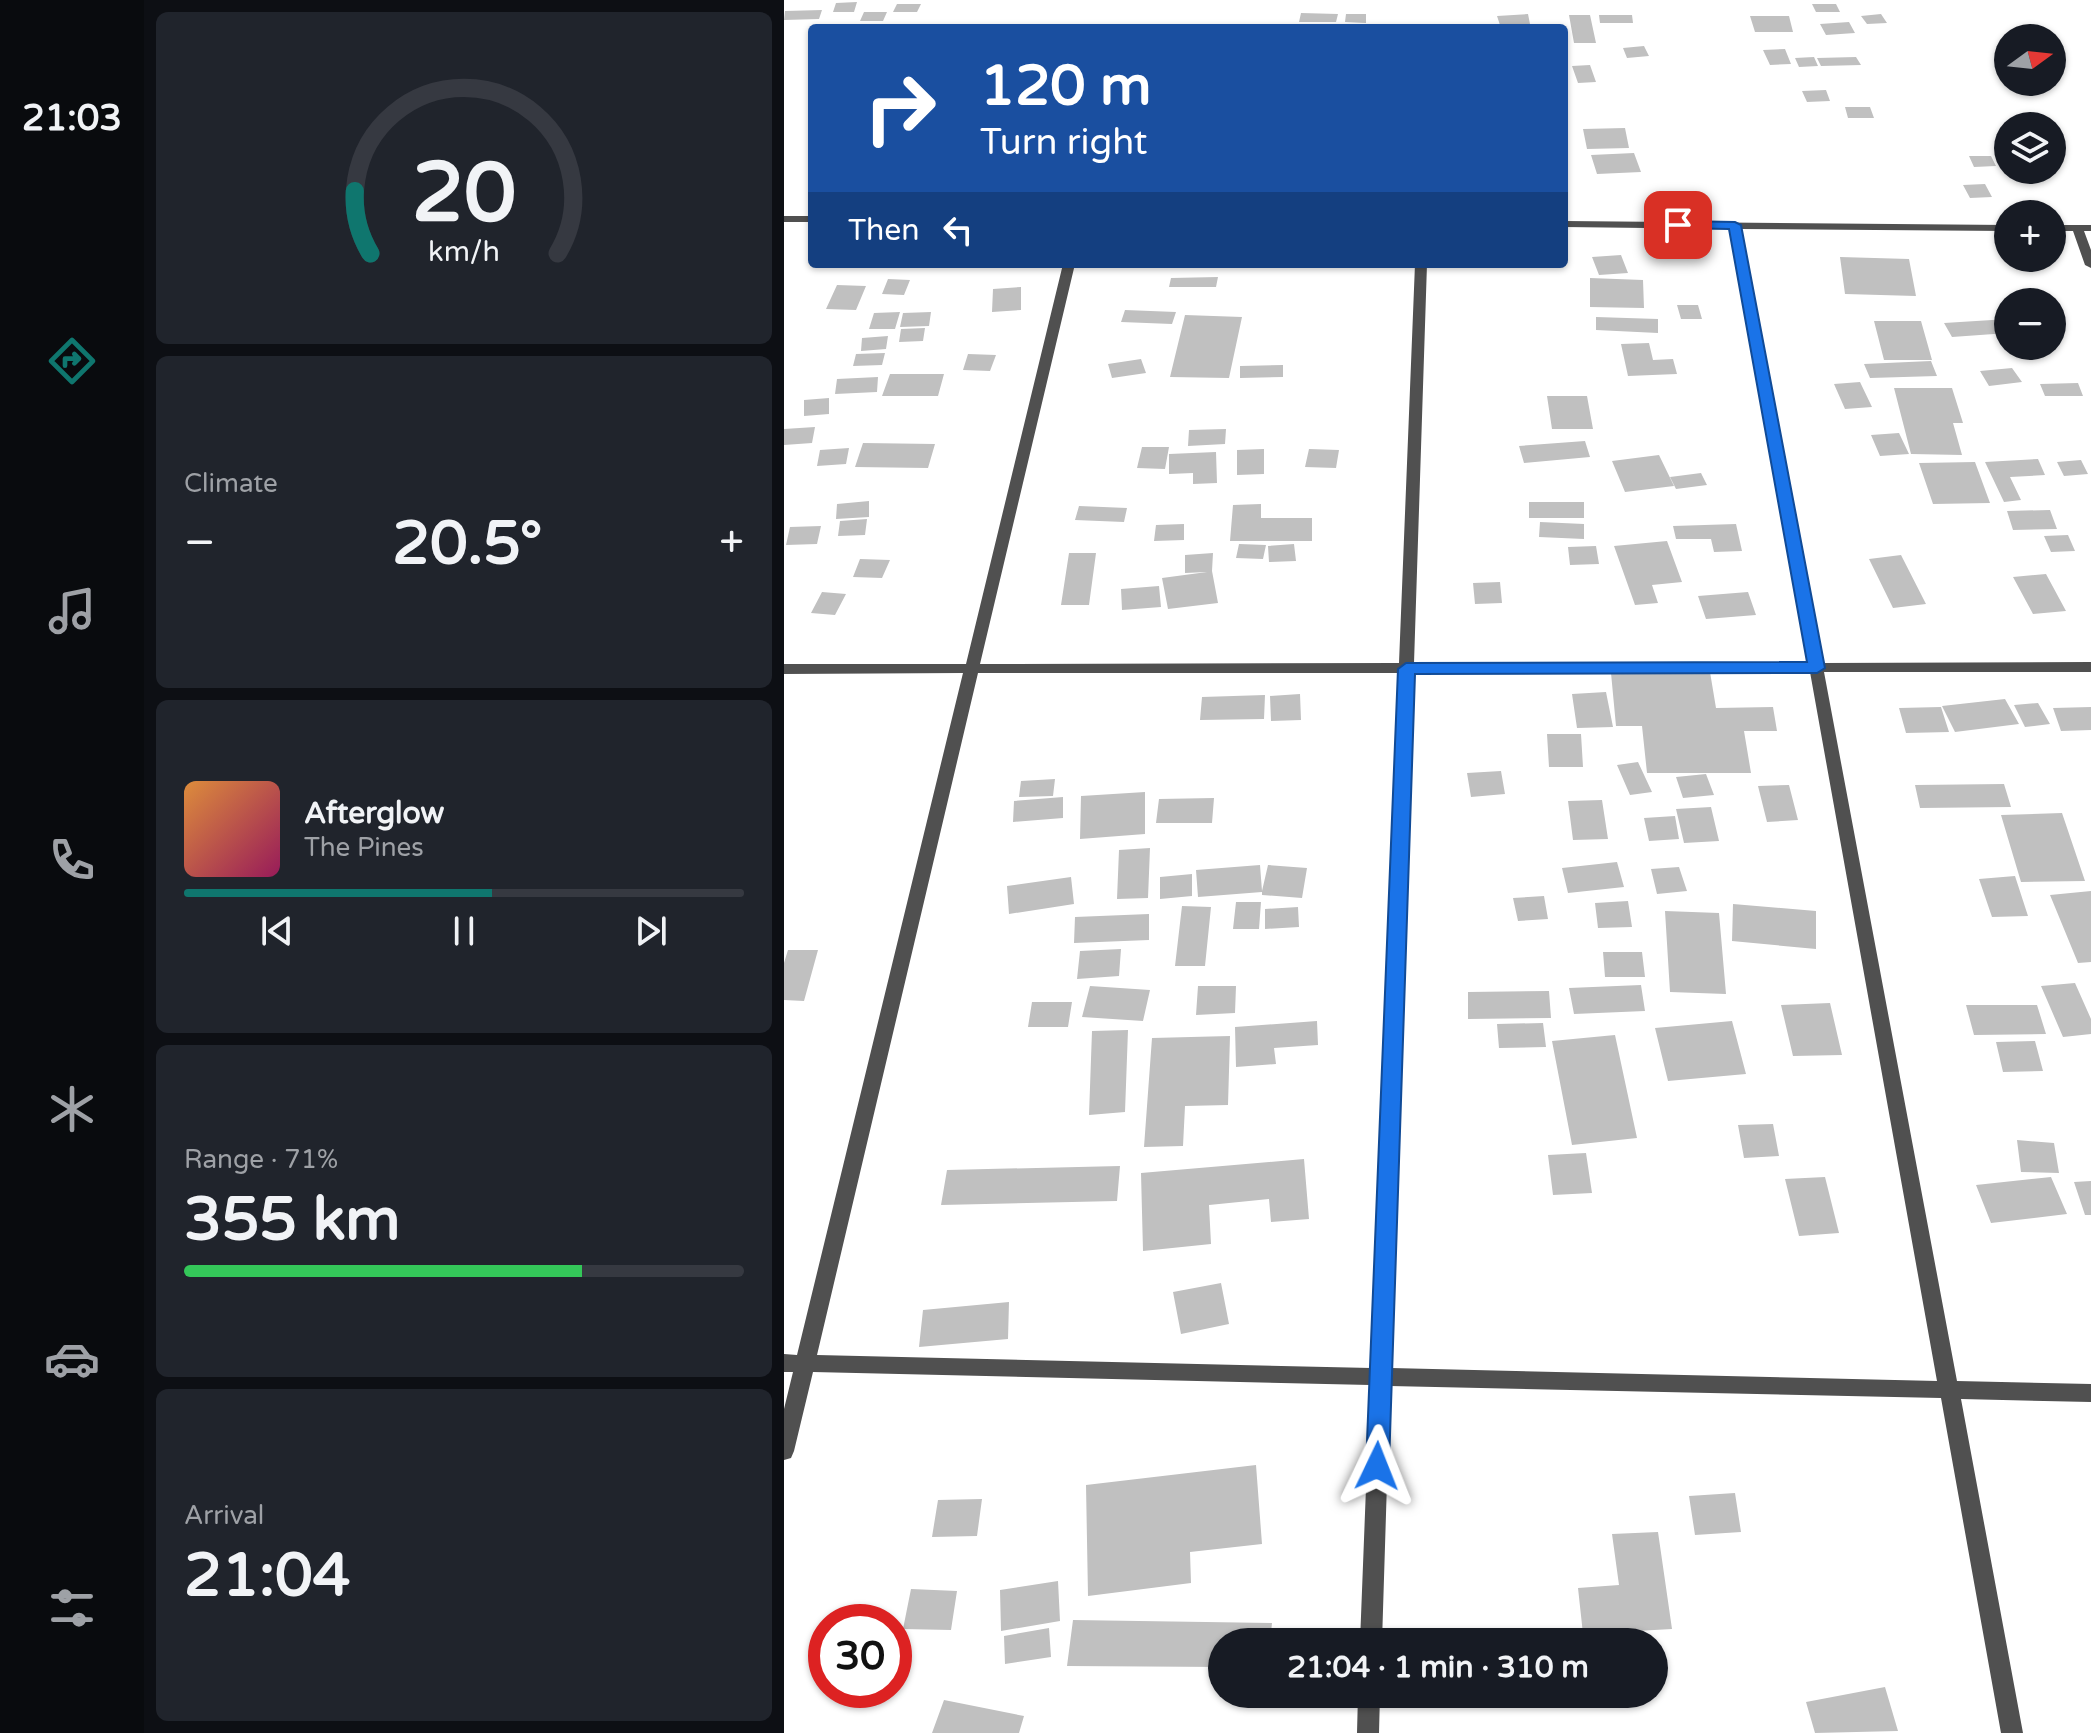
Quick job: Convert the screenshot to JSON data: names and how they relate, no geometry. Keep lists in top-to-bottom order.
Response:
{
  "north": "right",
  "page": {
    "tabs": "21:03",
    "map_buttons": ["+", "−"],
    "turn": ["120 m", "Turn right"],
    "then": "Then",
    "tile": [
      "Climate",
      ["Range · 71%", "355 km"],
      ["Arrival", "21:04"]
    ],
    "heat": ["−", "20.5°", "+"],
    "song": ["Afterglow", "The Pines"],
    "limit": "30",
    "trip": "21:04 · 1 min · 310 m",
    "gauge": ["20", "km/h"]
  }
}
